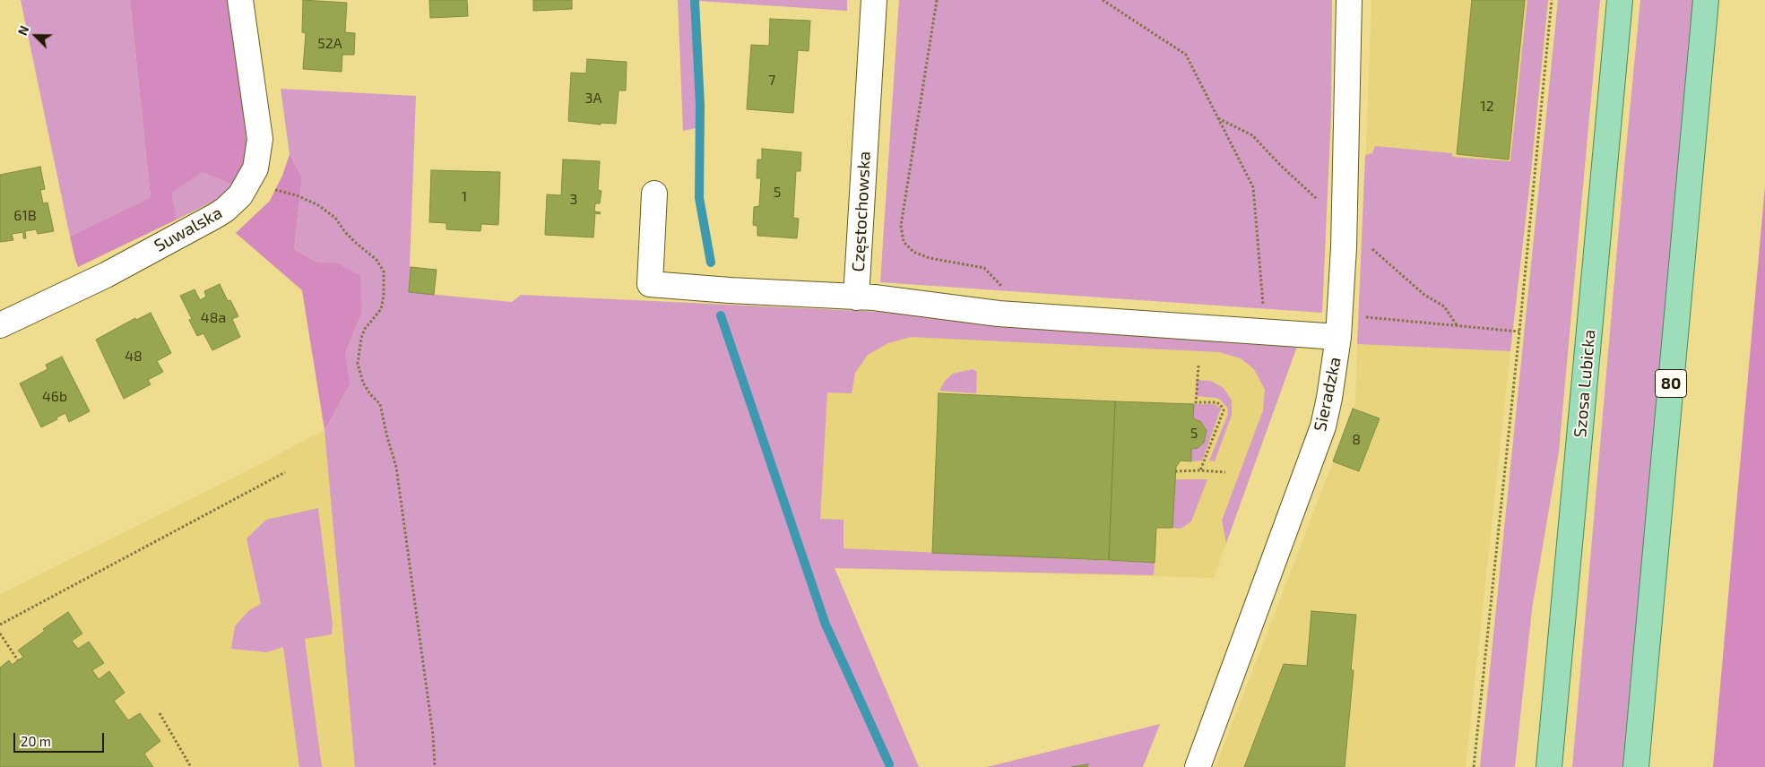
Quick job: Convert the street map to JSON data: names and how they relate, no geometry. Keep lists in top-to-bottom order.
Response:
{
  "streets": {
    "main road": ["Szosa Lubicka", "80"],
    "street": ["Częstochowska", "Suwalska", "Sieradzka"]
  },
  "house_numbers": [
    "52A",
    "7",
    "3A",
    "12",
    "5",
    "1",
    "3",
    "61B",
    "48a",
    "48",
    "46b",
    "5",
    "8"
  ],
  "scale_bar": "20 m",
  "north": "top left"
}
